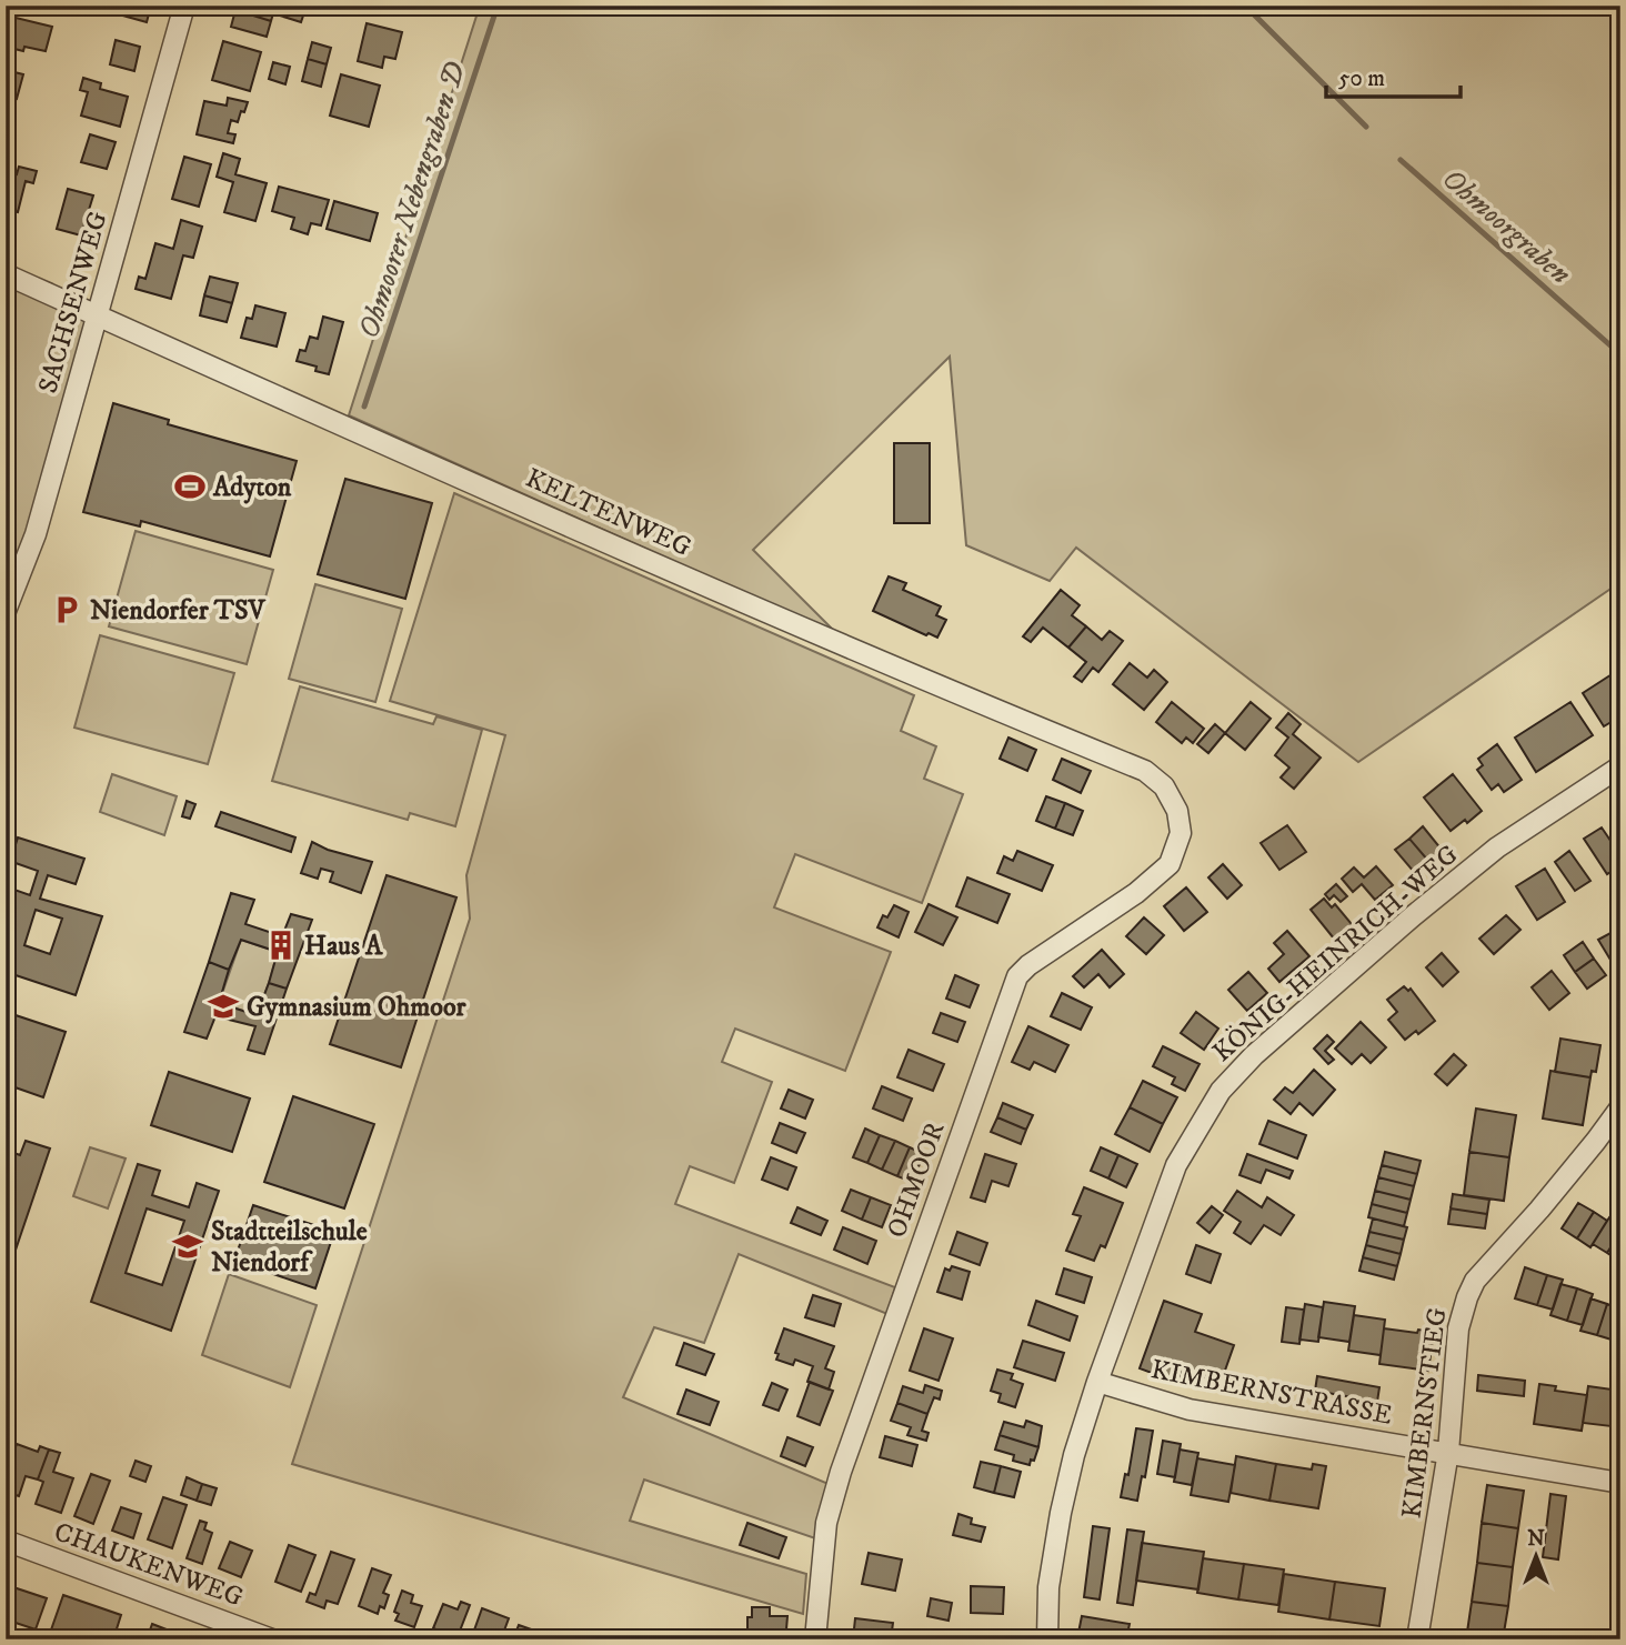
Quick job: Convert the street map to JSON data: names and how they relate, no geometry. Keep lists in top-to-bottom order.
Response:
{
  "streets": {
    "street": [
      "SACHSENWEG",
      "KELTENWEG",
      "KÖNIG-HEINRICH-WEG",
      "OHMOOR",
      "KIMBERNSTRASSE",
      "KIMBERNSTIEG",
      "CHAUKENWEG"
    ]
  },
  "crossings": [
    ["SACHSENWEG", "KELTENWEG"],
    ["KELTENWEG", "OHMOOR"],
    ["KÖNIG-HEINRICH-WEG", "KIMBERNSTRASSE"],
    ["KIMBERNSTRASSE", "KIMBERNSTIEG"]
  ],
  "water": ["Ohmoorer Nebengraben D", "Ohmoorgraben"],
  "places": {
    "sports": ["Adyton"],
    "parking": ["Niendorfer TSV"],
    "building": ["Haus A"],
    "school or university": ["Gymnasium Ohmoor", "Stadtteilschule Niendorf"]
  },
  "scale_bar": "50 m",
  "north": "top"
}
